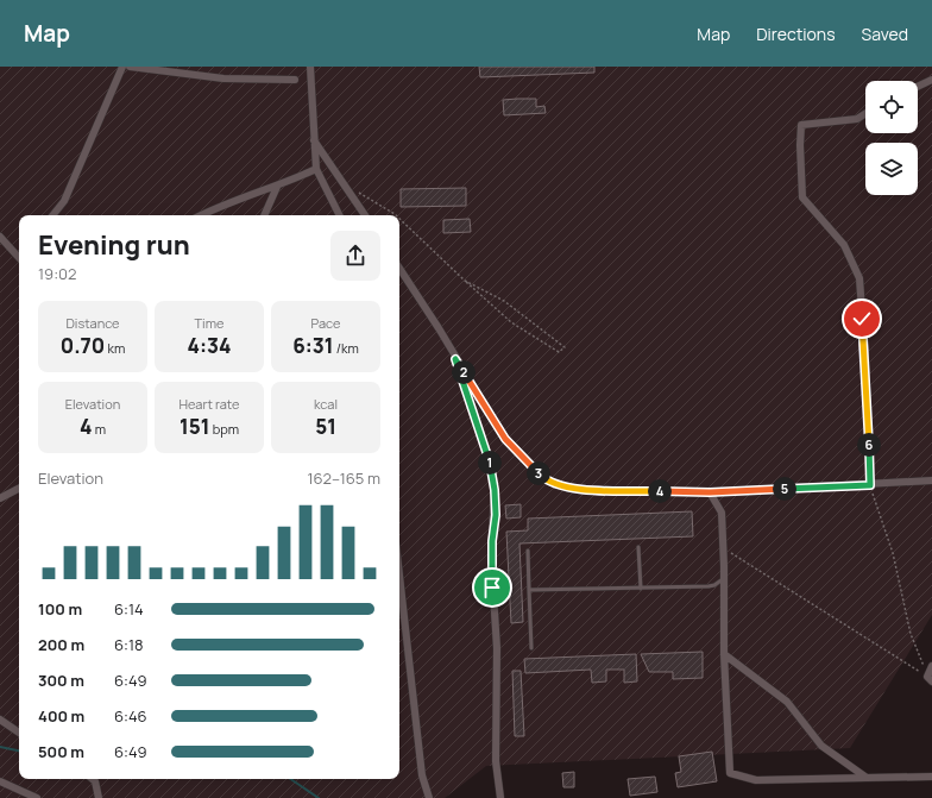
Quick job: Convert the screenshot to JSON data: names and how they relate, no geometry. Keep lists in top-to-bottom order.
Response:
{
  "page": {
    "header": "Map",
    "nav": ["Map", "Directions", "Saved"],
    "heading": ["Evening run", "19:02"],
    "stats": [
      ["Distance", "0.70 km"],
      ["Time", "4:34"],
      ["Pace", "6:31 /km"],
      ["Elevation", "4 m"],
      ["Heart rate", "151 bpm"],
      ["kcal", "51"]
    ],
    "pins": [
      "2",
      "6",
      "1",
      "3",
      "5",
      "4"
    ],
    "chart": ["Elevation", "162–165 m"],
    "list": [
      {
        "name": "100 m",
        "note": "6:14"
      },
      {
        "name": "200 m",
        "note": "6:18"
      },
      {
        "name": "300 m",
        "note": "6:49"
      },
      {
        "name": "400 m",
        "note": "6:46"
      },
      {
        "name": "500 m",
        "note": "6:49"
      }
    ]
  }
}
